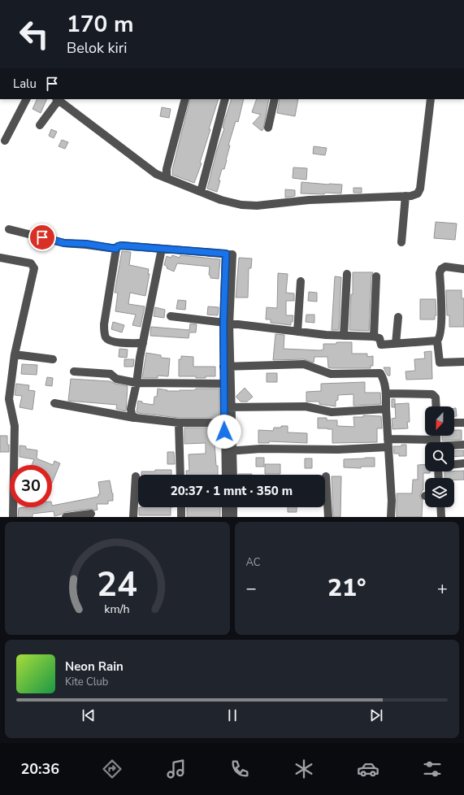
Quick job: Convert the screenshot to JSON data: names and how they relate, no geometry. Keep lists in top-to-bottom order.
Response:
{
  "north": "bottom",
  "page": {
    "turn": ["170 m", "Belok kiri"],
    "then": "Lalu",
    "limit": "30",
    "trip": "20:37 · 1 mnt · 350 m",
    "tile": "AC",
    "heat": ["−", "21°", "+"],
    "song": ["Neon Rain", "Kite Club"],
    "tabs": "20:36",
    "gauge": ["24", "km/h"]
  }
}
